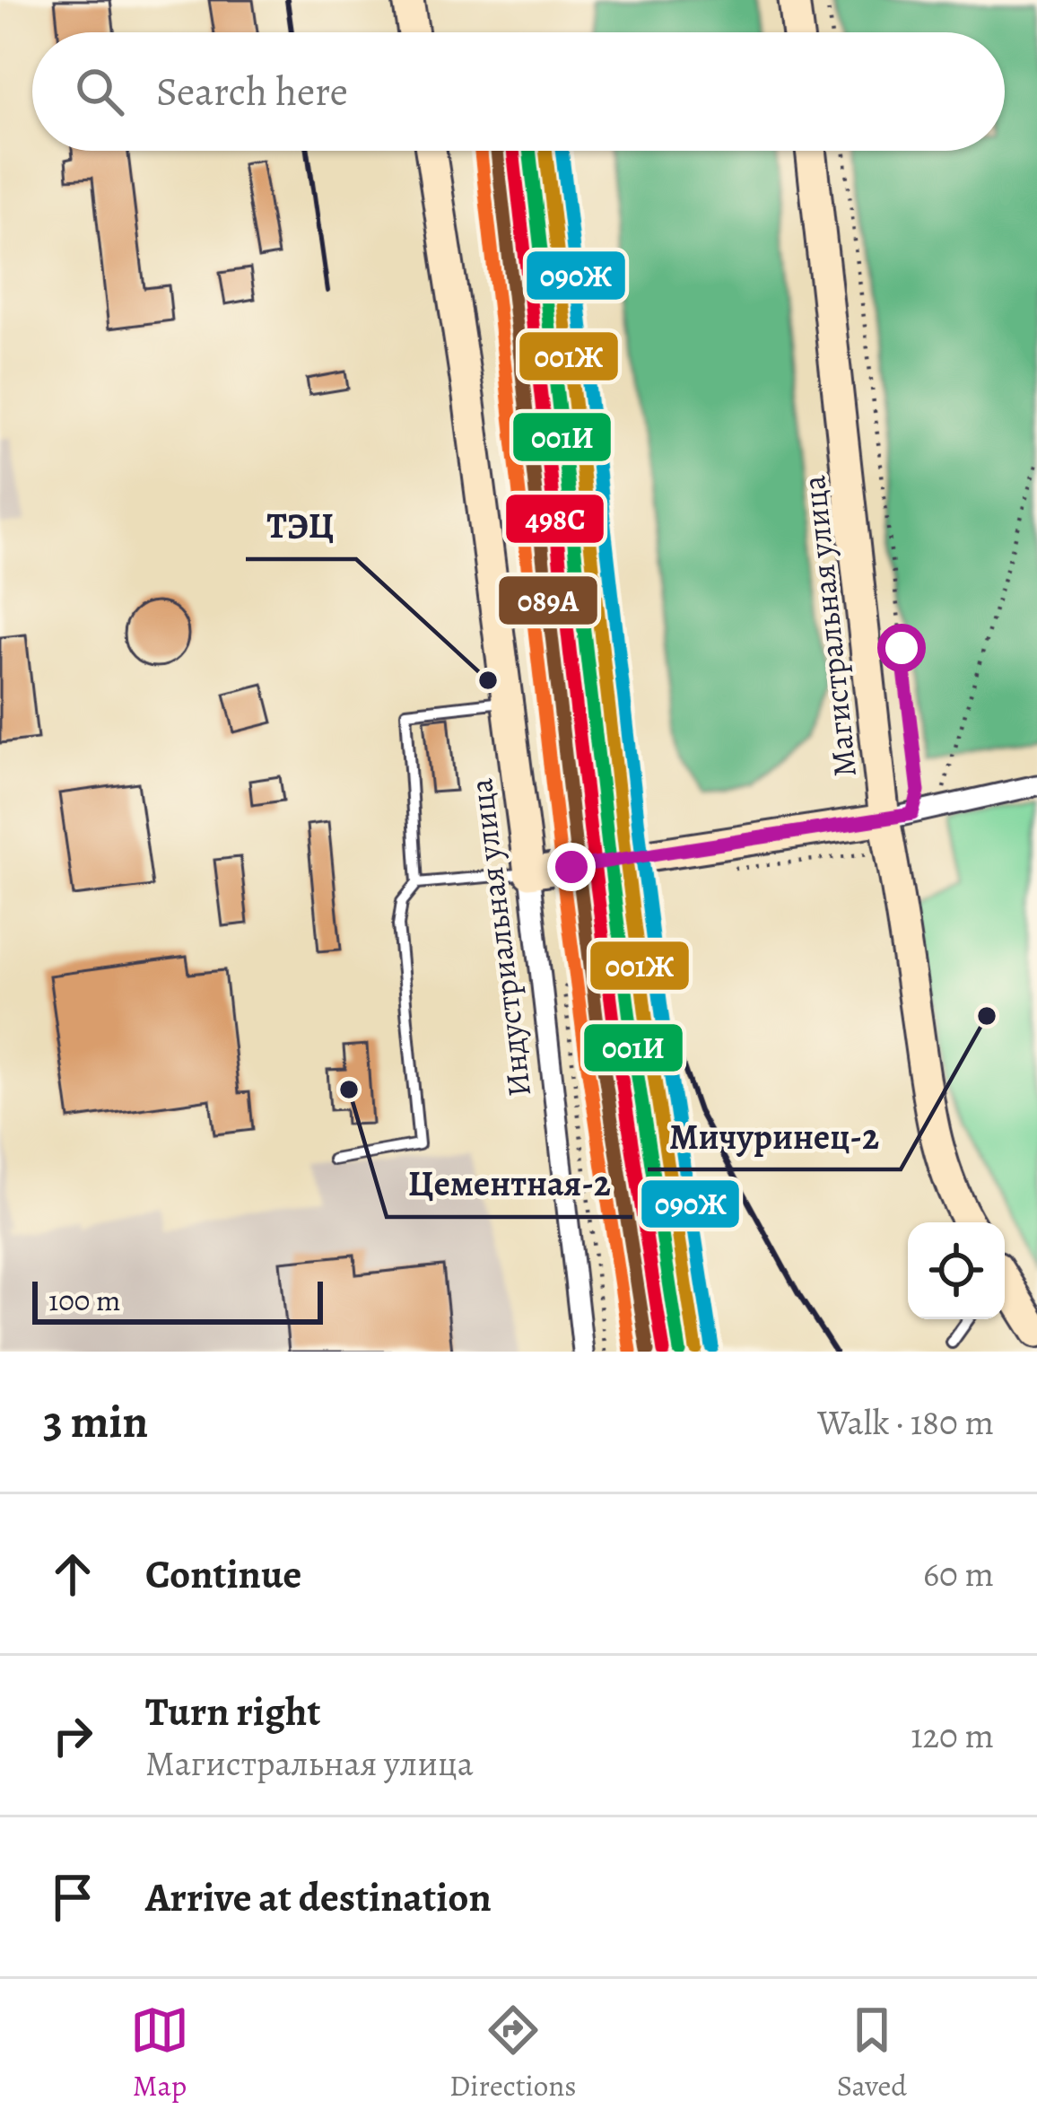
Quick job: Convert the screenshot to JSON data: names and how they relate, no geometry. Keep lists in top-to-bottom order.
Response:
{
  "streets": {
    "main road": ["Магистральная улица", "Индустриальная улица"]
  },
  "crossings": [
    ["Магистральная улица", "Индустриальная улица"]
  ],
  "places": ["ТЭЦ", "Мичуринец-2", "Цементная-2"],
  "lines": [
    "transit line 001И",
    "transit line 498С",
    "transit line 001Ж",
    "transit line 089А",
    "transit line 090Ж"
  ],
  "scale_bar": "100 m",
  "page": {
    "search": "Search here",
    "scale": "100 m",
    "heading": ["3 min", "Walk · 180 m"],
    "list": [
      ["Continue", "60 m"],
      ["Turn right", "Магистральная улица", "120 m"],
      "Arrive at destination"
    ],
    "nav": ["Map", "Directions", "Saved"]
  }
}
